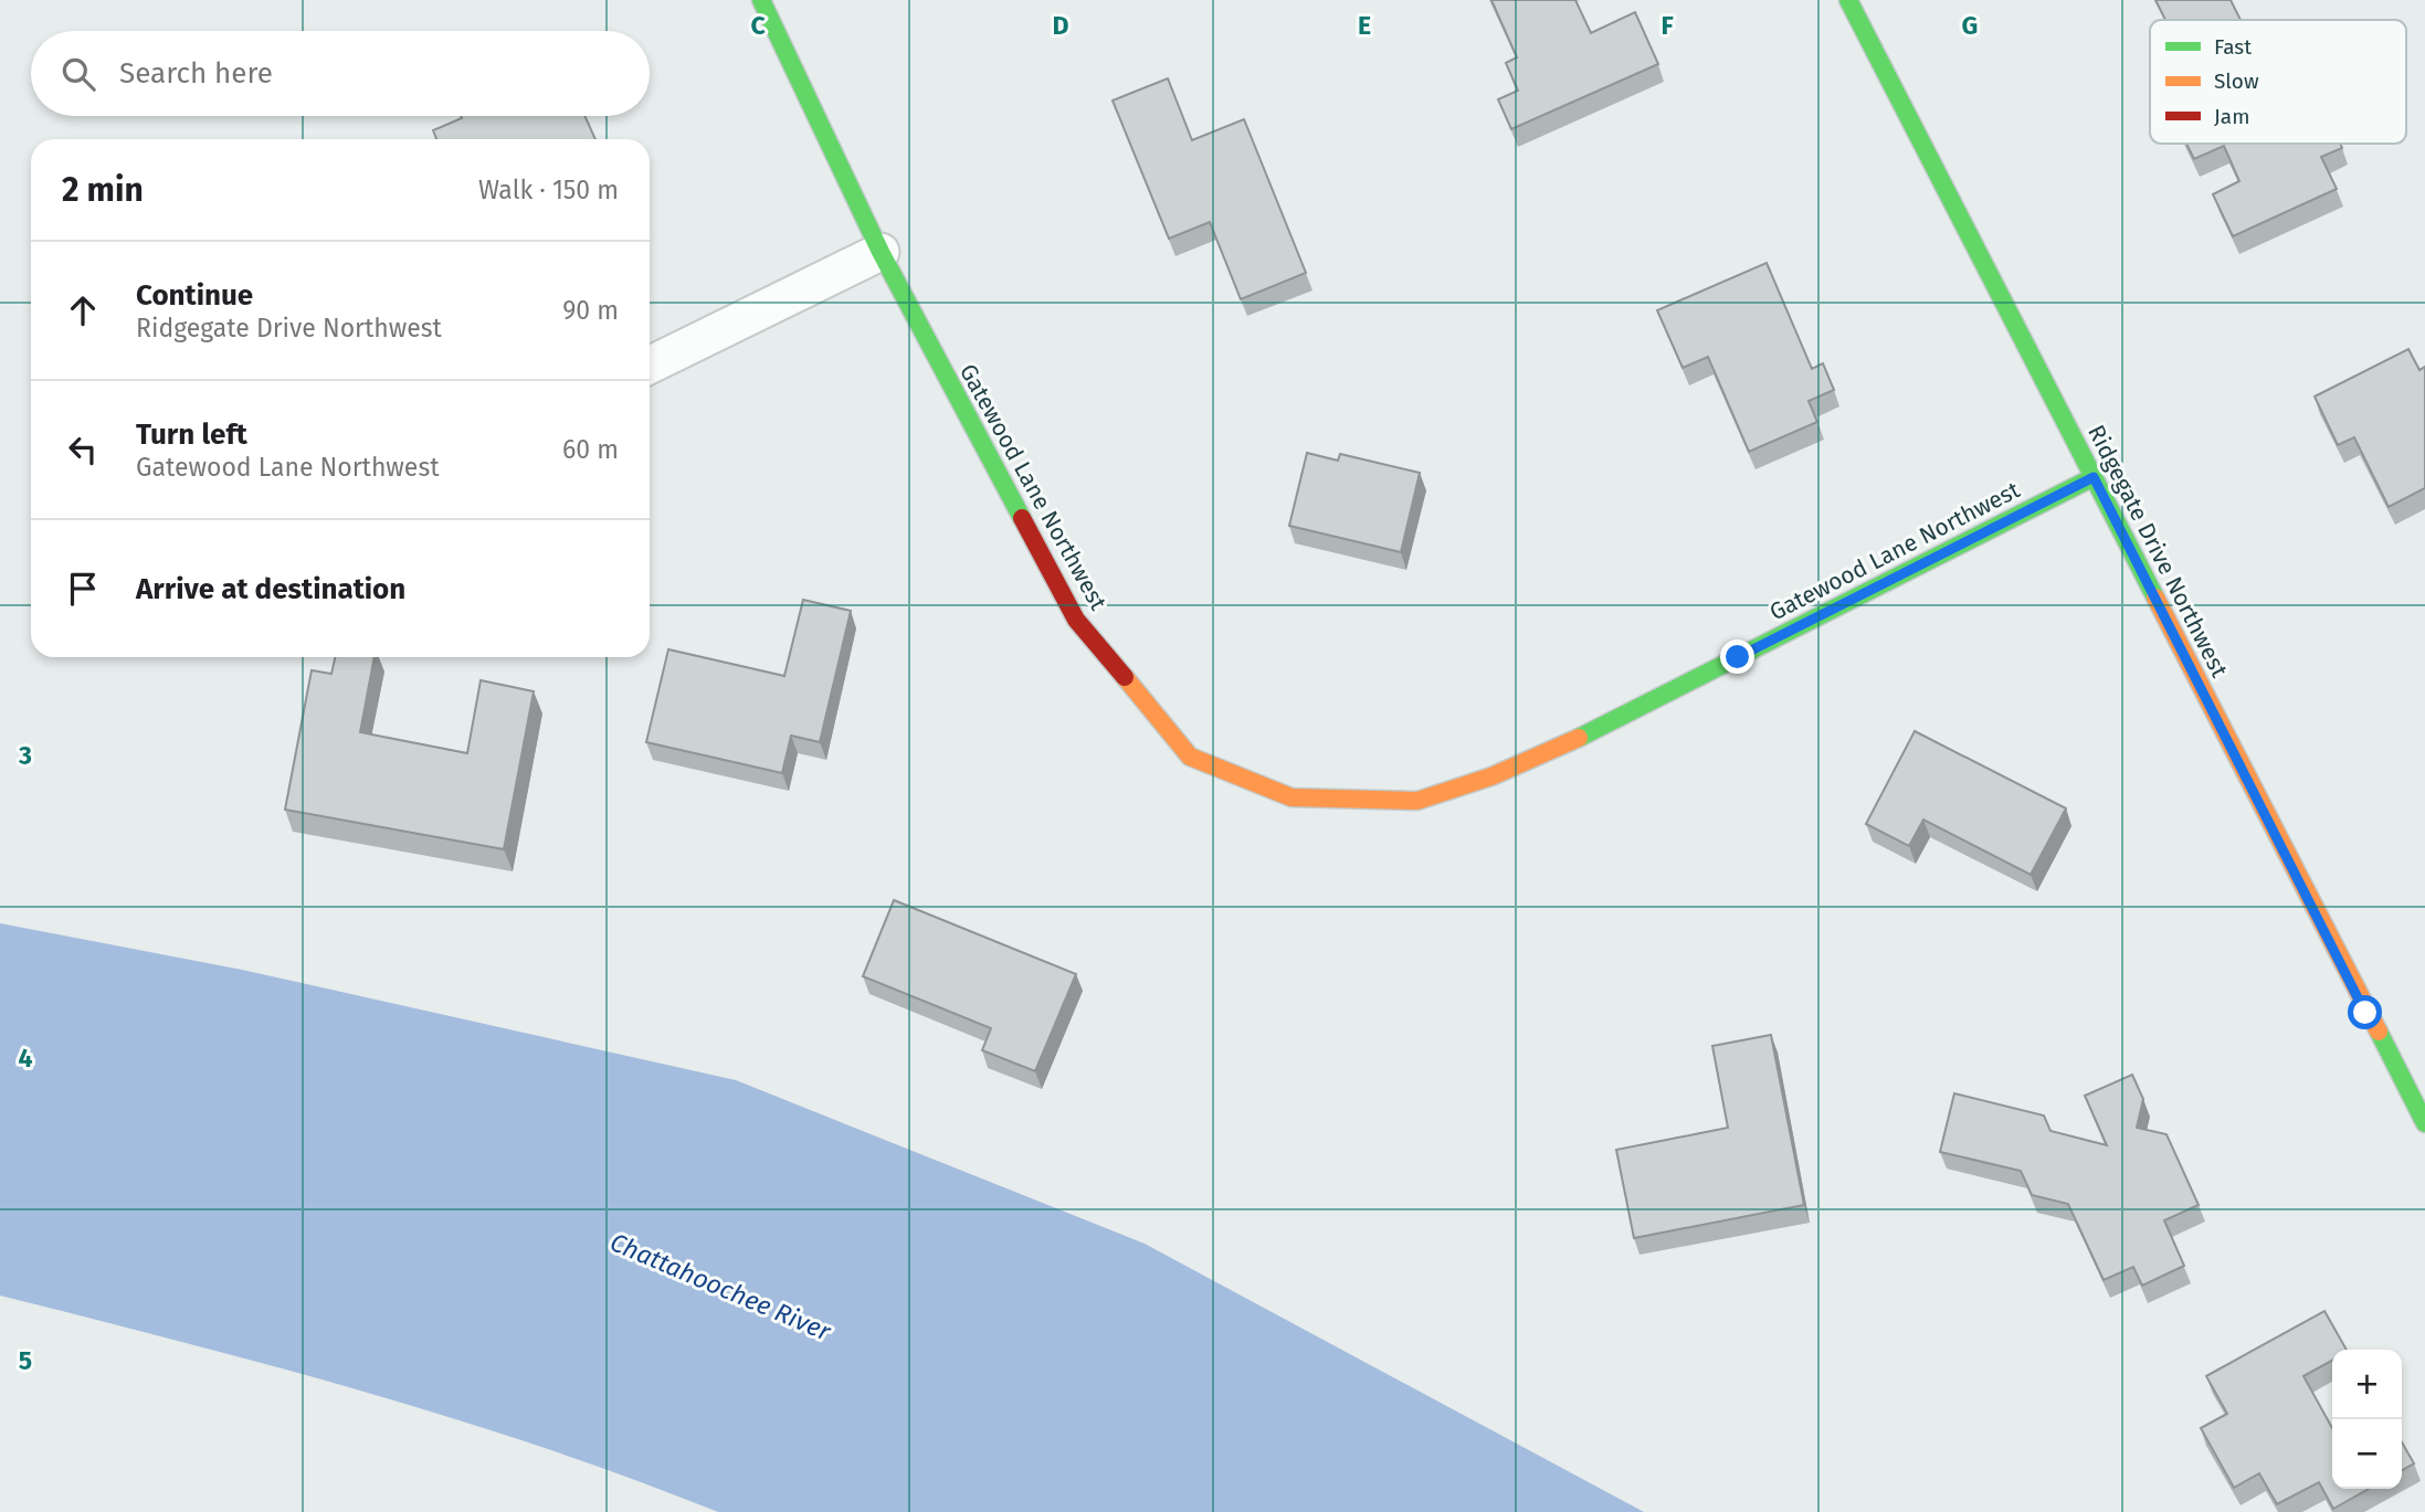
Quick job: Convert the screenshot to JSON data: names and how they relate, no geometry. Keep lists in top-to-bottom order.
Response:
{
  "streets": {
    "street": ["Gatewood Lane Northwest", "Ridgegate Drive Northwest"]
  },
  "crossings": [
    ["Gatewood Lane Northwest", "Ridgegate Drive Northwest"]
  ],
  "water": ["Chattahoochee River"],
  "legend": ["Fast", "Slow", "Jam"],
  "page": {
    "search": "Search here",
    "heading": ["2 min", "Walk · 150 m"],
    "list": [
      ["Continue", "Ridgegate Drive Northwest", "90 m"],
      ["Turn left", "Gatewood Lane Northwest", "60 m"],
      "Arrive at destination"
    ],
    "map_buttons": ["+", "−"]
  },
  "grid": {
    "columns": [
      "C",
      "D",
      "E",
      "F",
      "G"
    ],
    "rows": ["3", "4", "5"]
  }
}
